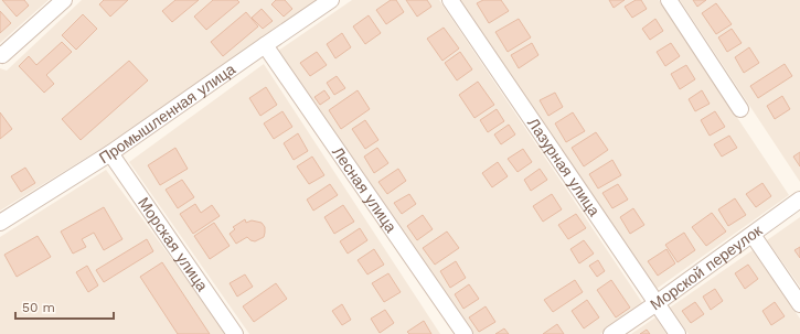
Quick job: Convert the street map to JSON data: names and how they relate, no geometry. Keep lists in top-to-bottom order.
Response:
{
  "streets": {
    "street": [
      "Промышленная улица",
      "Лазурная улица",
      "Лесная улица",
      "Морская улица",
      "Морской переулок"
    ]
  },
  "crossings": [
    ["Промышленная улица", "Лесная улица"],
    ["Промышленная улица", "Морская улица"],
    ["Лазурная улица", "Морской переулок"]
  ],
  "scale_bar": "50 m"
}
